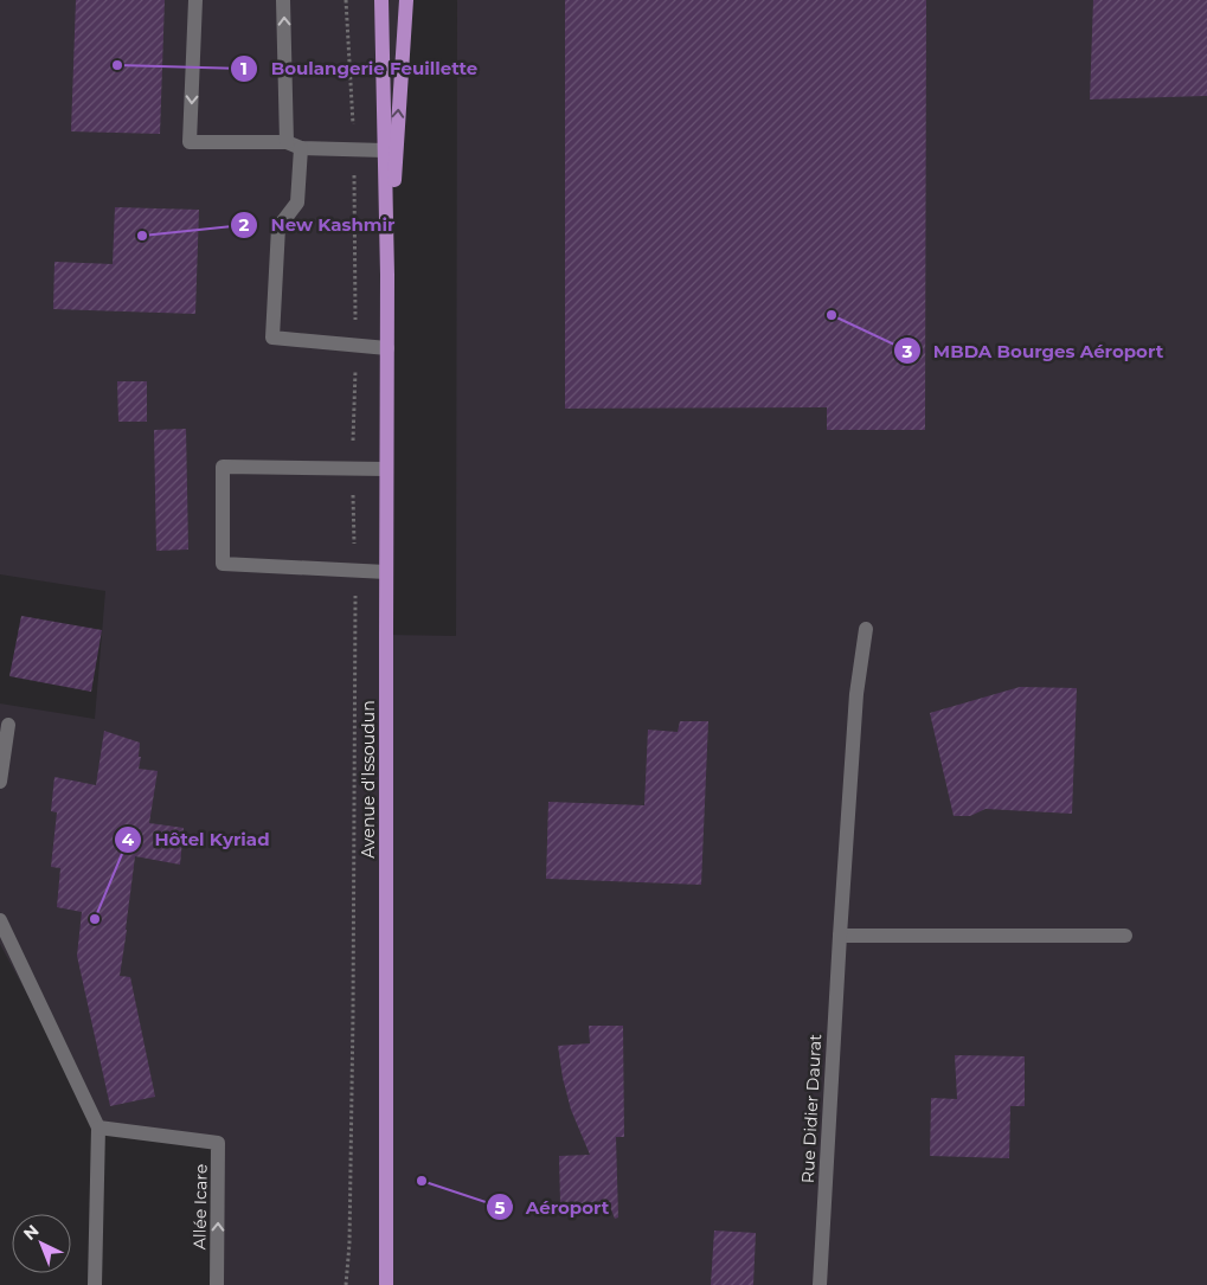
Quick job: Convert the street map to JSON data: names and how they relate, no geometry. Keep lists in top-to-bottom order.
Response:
{
  "streets": {
    "main road": ["Avenue d'Issoudun"],
    "street": ["Rue Didier Daurat", "Allée Icare"]
  },
  "places": [
    "Boulangerie Feuillette",
    "New Kashmir",
    "MBDA Bourges Aéroport",
    "Hôtel Kyriad",
    "Aéroport"
  ],
  "north": "top left"
}
